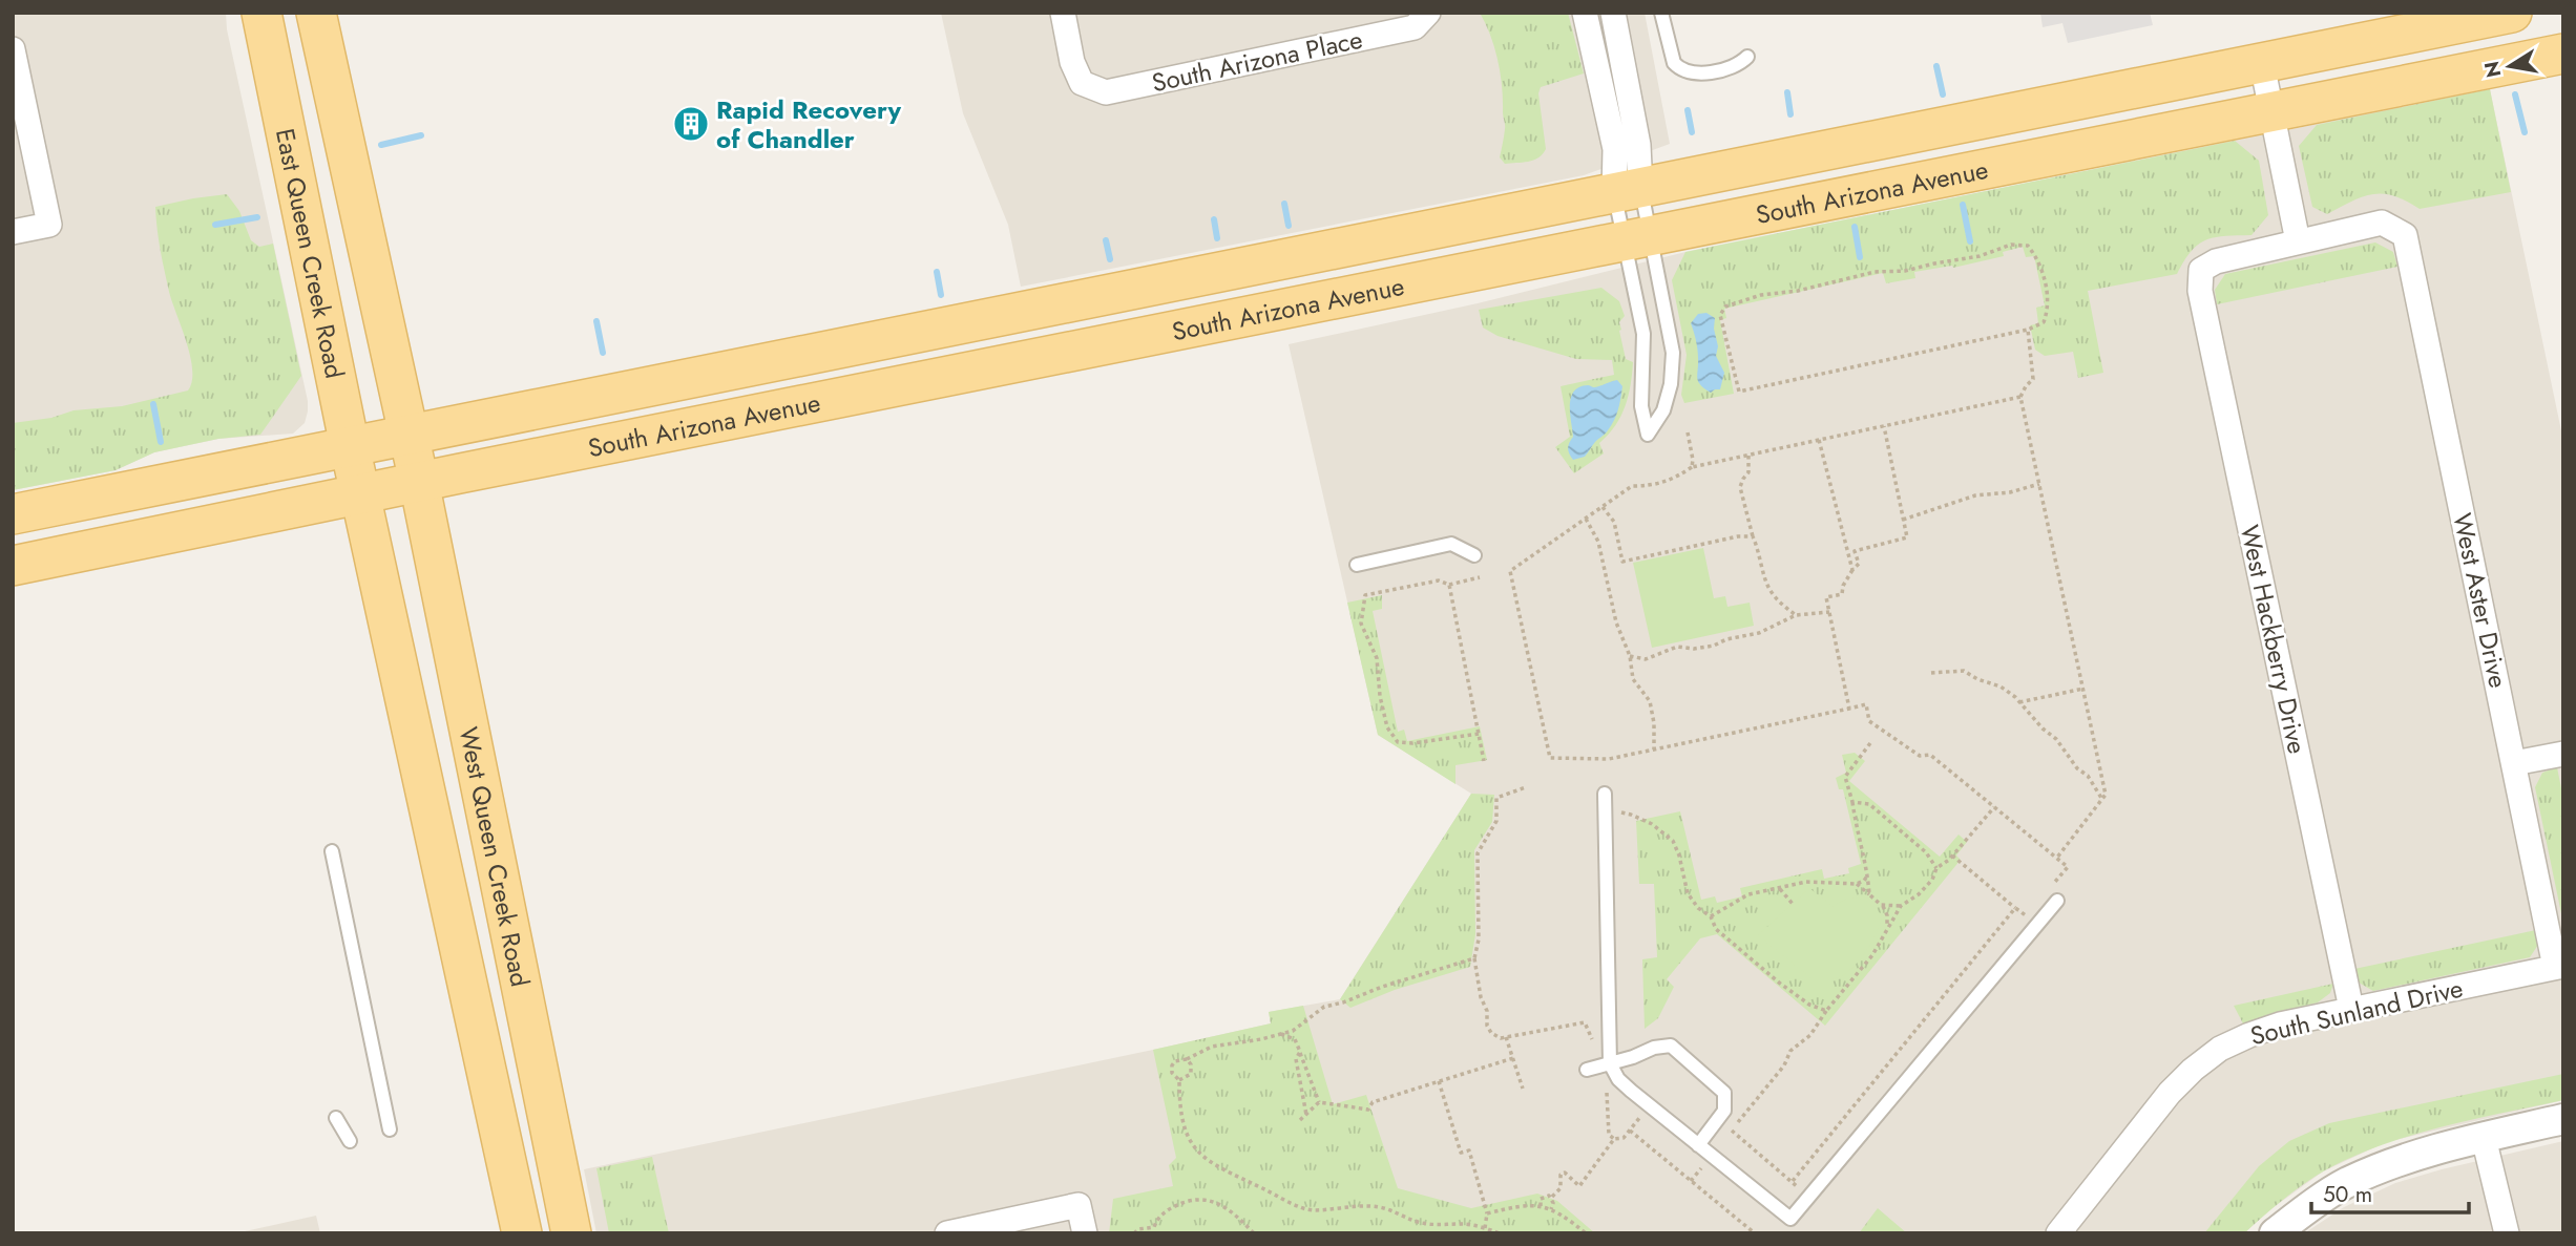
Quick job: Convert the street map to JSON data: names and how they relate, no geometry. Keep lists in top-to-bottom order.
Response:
{
  "streets": {
    "main road": ["South Arizona Avenue", "East Queen Creek Road", "West Queen Creek Road"],
    "street": [
      "South Arizona Place",
      "West Aster Drive",
      "West Hackberry Drive",
      "South Sunland Drive"
    ]
  },
  "crossings": [
    ["South Arizona Avenue", "East Queen Creek Road"],
    ["South Arizona Avenue", "West Queen Creek Road"],
    ["East Queen Creek Road", "West Queen Creek Road"],
    ["West Aster Drive", "West Hackberry Drive"],
    ["West Aster Drive", "South Sunland Drive"],
    ["West Hackberry Drive", "South Sunland Drive"]
  ],
  "places": {
    "building": ["Rapid Recovery of Chandler"]
  },
  "scale_bar": "50 m",
  "north": "left"
}
